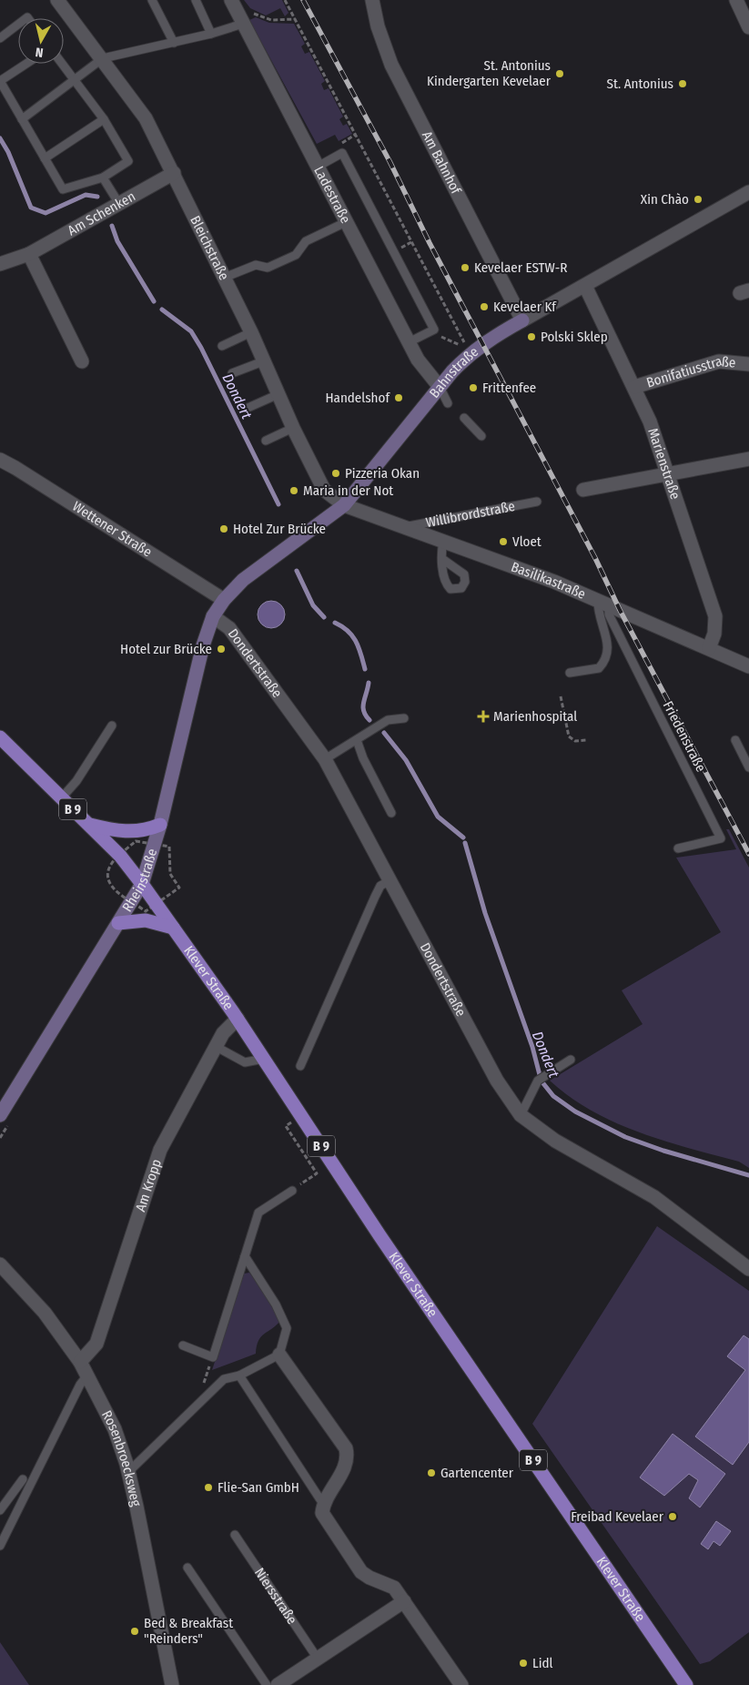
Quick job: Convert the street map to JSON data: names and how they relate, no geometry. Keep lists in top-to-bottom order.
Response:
{
  "streets": {
    "main road": ["B 9", "Klever Straße"],
    "street": [
      "Am Bahnhof",
      "Ladestraße",
      "Am Schenken",
      "Bleichstraße",
      "Bahnstraße",
      "Bonifatiusstraße",
      "Marienstraße",
      "Wettener Straße",
      "Basilikastraße",
      "Dondertstraße",
      "Rheinstraße",
      "Am Kropp",
      "Rosenbroecksweg"
    ],
    "lane": ["Willibrordstraße", "Friedenstraße", "Niersstraße"]
  },
  "crossings": [
    ["Am Bahnhof", "Bahnstraße"],
    ["Ladestraße", "Bahnstraße"],
    ["Am Schenken", "Bleichstraße"],
    ["Bleichstraße", "Bahnstraße"],
    ["Bleichstraße", "Basilikastraße"],
    ["Bahnstraße", "Marienstraße"],
    ["Bahnstraße", "Wettener Straße"],
    ["Bahnstraße", "Basilikastraße"],
    ["Bahnstraße", "Dondertstraße"],
    ["Bahnstraße", "Rheinstraße"],
    ["Bonifatiusstraße", "Marienstraße"],
    ["Marienstraße", "Basilikastraße"],
    ["Willibrordstraße", "Basilikastraße"],
    ["Basilikastraße", "Friedenstraße"],
    ["Dondertstraße", "Rheinstraße"],
    ["B 9", "Rheinstraße"],
    ["B 9", "Klever Straße"],
    ["Rheinstraße", "Klever Straße"],
    ["Klever Straße", "Am Kropp"],
    ["Am Kropp", "Rosenbroecksweg"]
  ],
  "water": ["Dondert"],
  "places": {
    "other": [
      "St. Antonius Kindergarten Kevelaer",
      "St. Antonius",
      "Xin Chào",
      "Kevelaer ESTW-R",
      "Kevelaer Kf",
      "Polski Sklep",
      "Frittenfee",
      "Handelshof",
      "Pizzeria Okan",
      "Maria in der Not",
      "Hotel Zur Brücke",
      "Vloet",
      "Hotel zur Brücke",
      "Gartencenter",
      "Flie-San GmbH",
      "Freibad Kevelaer",
      "Bed & Breakfast \"Reinders\"",
      "Lidl"
    ],
    "health": ["Marienhospital"]
  },
  "north": "bottom"
}
